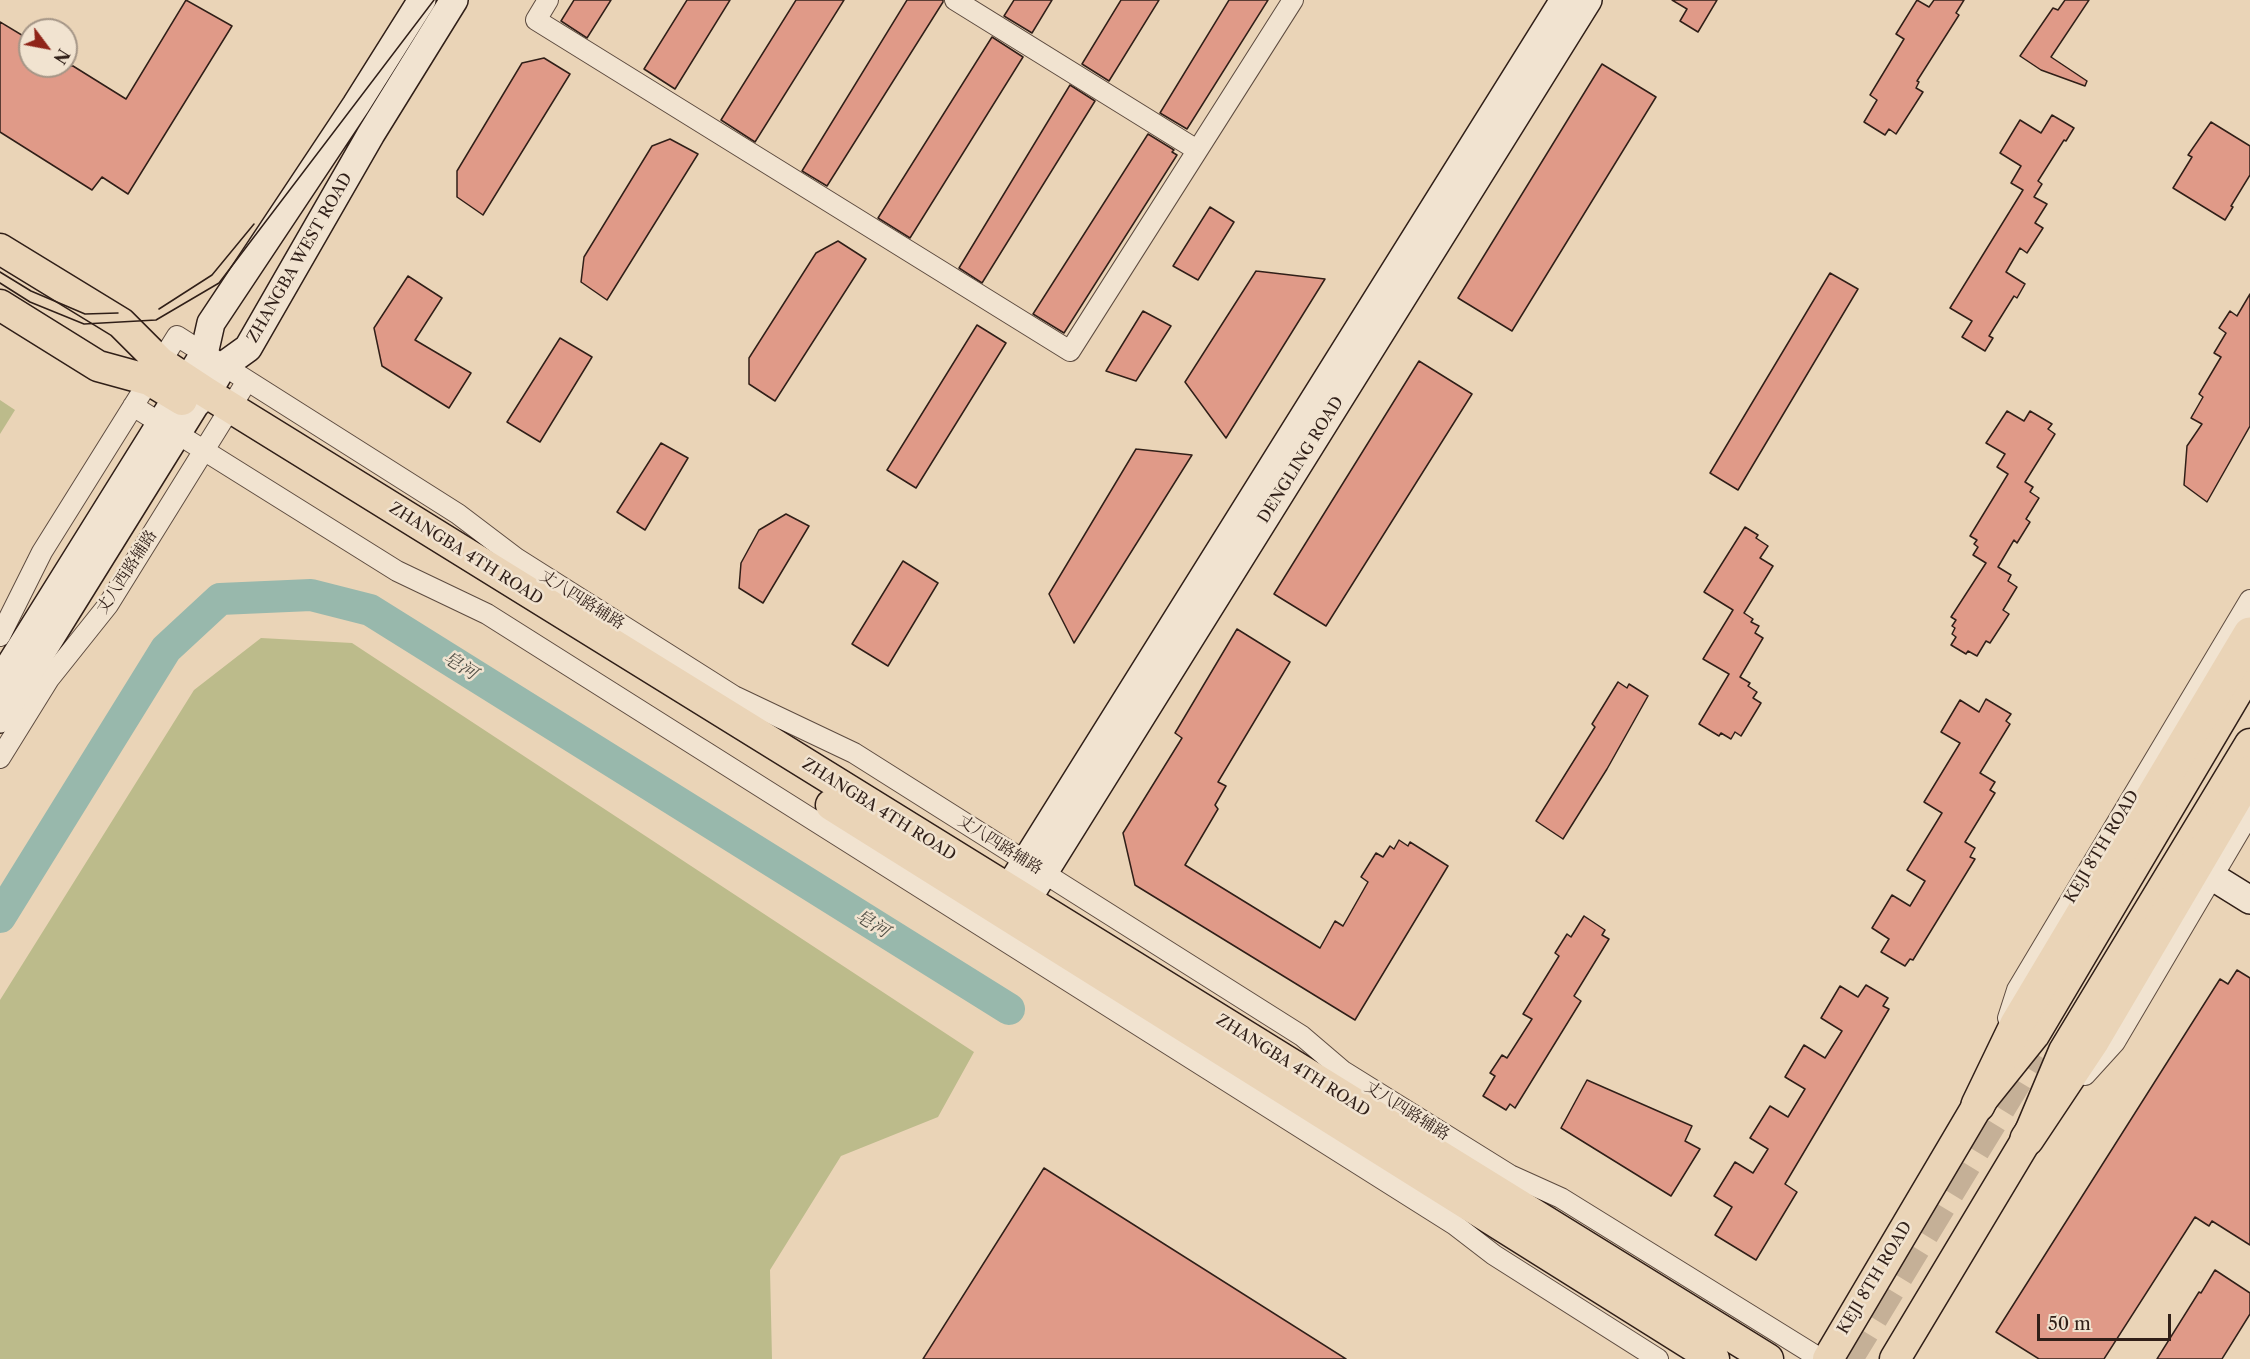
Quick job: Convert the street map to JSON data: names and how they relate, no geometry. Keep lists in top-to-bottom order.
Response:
{
  "streets": {
    "main road": ["ZHANGBA 4TH ROAD", "KEJI 8TH ROAD"],
    "street": [
      "ZHANGBA WEST ROAD",
      "DENGLING ROAD",
      "丈八西路辅路",
      "丈八四路辅路"
    ]
  },
  "crossings": [
    ["ZHANGBA WEST ROAD", "ZHANGBA 4TH ROAD"],
    ["ZHANGBA WEST ROAD", "丈八西路辅路"],
    ["ZHANGBA WEST ROAD", "丈八四路辅路"],
    ["DENGLING ROAD", "ZHANGBA 4TH ROAD"],
    ["DENGLING ROAD", "丈八四路辅路"],
    ["ZHANGBA 4TH ROAD", "丈八西路辅路"],
    ["ZHANGBA 4TH ROAD", "丈八四路辅路"],
    ["丈八西路辅路", "丈八四路辅路"]
  ],
  "water": ["皂河"],
  "scale_bar": "50 m",
  "north": "bottom right"
}
